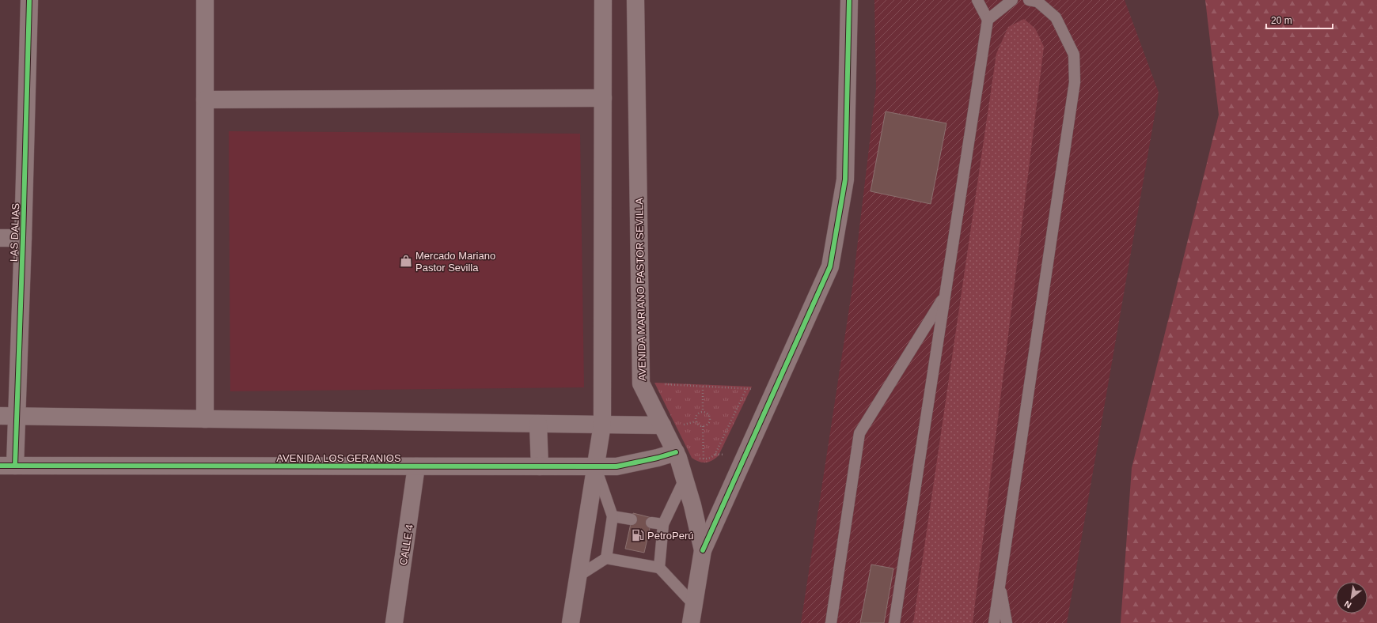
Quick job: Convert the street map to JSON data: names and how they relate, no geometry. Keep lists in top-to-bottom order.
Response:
{
  "streets": {
    "street": [
      "LAS DALIAS",
      "AVENIDA MARIANO PASTOR SEVILLA",
      "AVENIDA LOS GERANIOS",
      "CALLE 4"
    ]
  },
  "crossings": [
    ["LAS DALIAS", "AVENIDA LOS GERANIOS"],
    ["AVENIDA MARIANO PASTOR SEVILLA", "AVENIDA LOS GERANIOS"],
    ["AVENIDA LOS GERANIOS", "CALLE 4"]
  ],
  "places": {
    "shop": ["Mercado Mariano Pastor Sevilla"],
    "fuel station": ["PetroPerú"]
  },
  "scale_bar": "20 m",
  "north": "bottom left"
}
